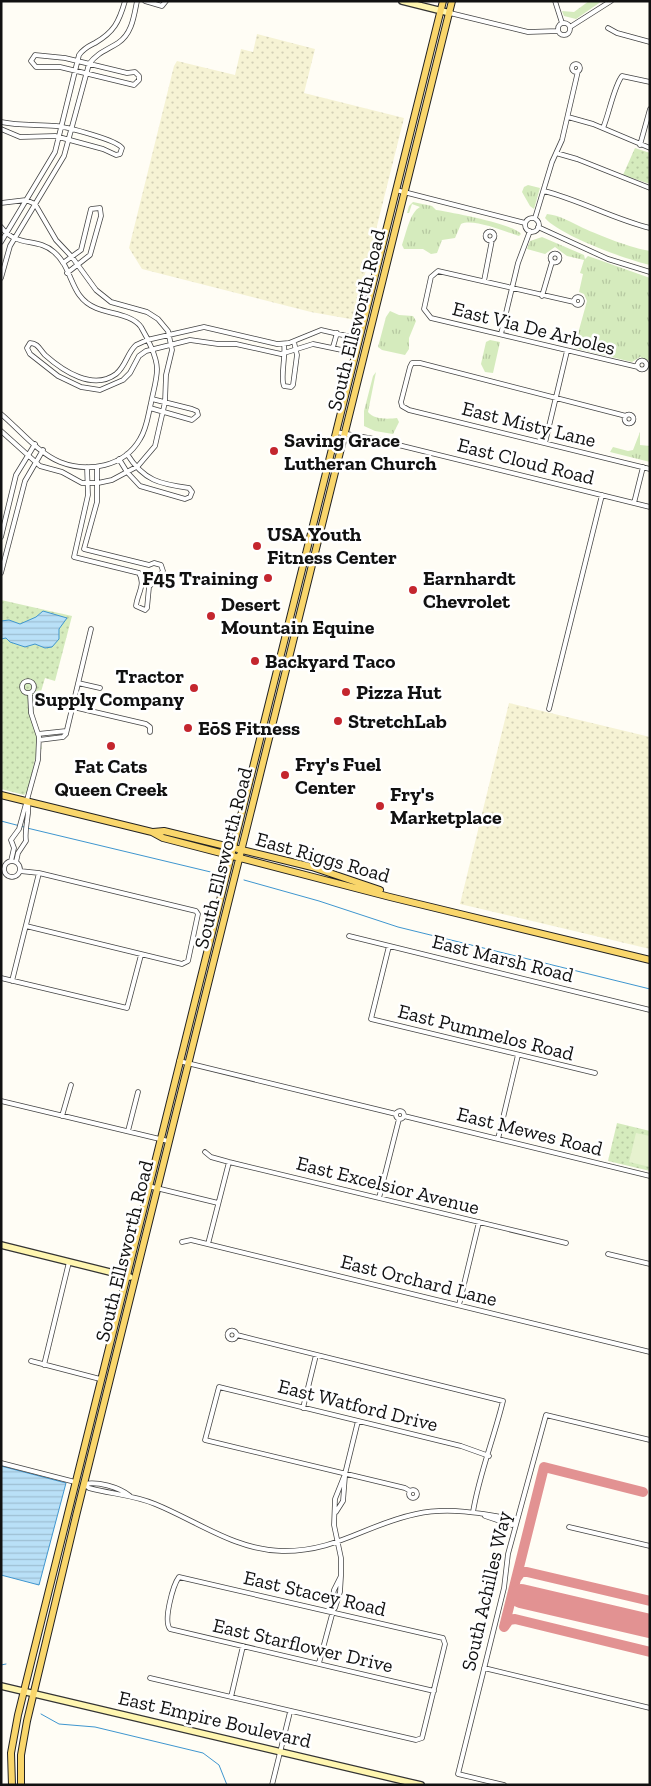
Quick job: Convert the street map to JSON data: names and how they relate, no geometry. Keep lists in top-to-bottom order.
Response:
{
  "streets": {
    "main road": ["South Ellsworth Road", "East Riggs Road"],
    "street": [
      "East Via De Arboles",
      "East Misty Lane",
      "East Cloud Road",
      "East Marsh Road",
      "East Pummelos Road",
      "East Mewes Road",
      "East Excelsior Avenue",
      "East Orchard Lane",
      "East Watford Drive",
      "South Achilles Way",
      "East Stacey Road",
      "East Starflower Drive",
      "East Empire Boulevard"
    ]
  },
  "crossings": [
    ["South Ellsworth Road", "East Cloud Road"],
    ["South Ellsworth Road", "East Riggs Road"],
    ["South Ellsworth Road", "East Mewes Road"],
    ["South Ellsworth Road", "East Empire Boulevard"],
    ["East Marsh Road", "East Pummelos Road"],
    ["East Stacey Road", "East Starflower Drive"]
  ],
  "places": [
    "Saving Grace Lutheran Church",
    "USA Youth Fitness Center",
    "F45 Training",
    "Earnhardt Chevrolet",
    "Desert Mountain Equine",
    "Backyard Taco",
    "Tractor Supply Company",
    "Pizza Hut",
    "StretchLab",
    "EōS Fitness",
    "Fat Cats Queen Creek",
    "Fry's Fuel Center",
    "Fry's Marketplace"
  ]
}
